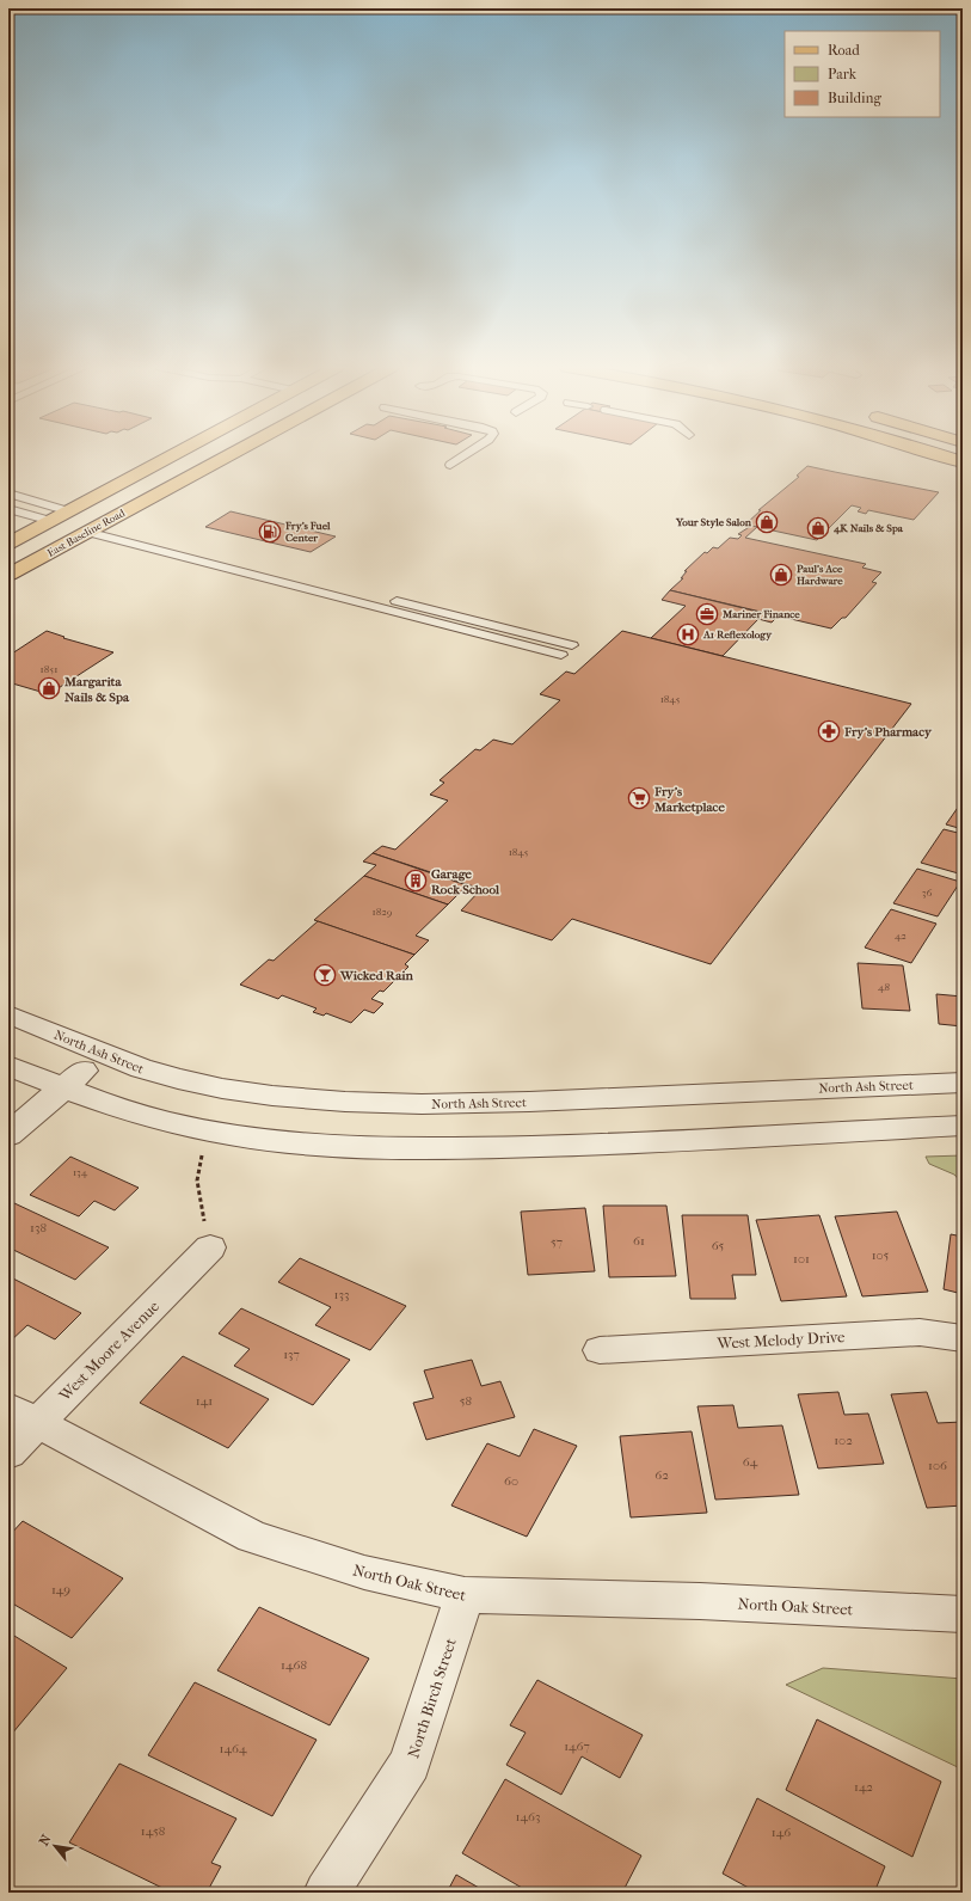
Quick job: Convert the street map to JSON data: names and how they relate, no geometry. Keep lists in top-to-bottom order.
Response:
{
  "streets": {
    "main road": ["East Baseline Road"],
    "street": [
      "North Ash Street",
      "West Melody Drive",
      "West Moore Avenue",
      "North Oak Street",
      "North Birch Street"
    ]
  },
  "crossings": [
    ["West Moore Avenue", "North Oak Street"],
    ["North Oak Street", "North Birch Street"]
  ],
  "places": {
    "shop": [
      "Your Style Salon",
      "4K Nails & Spa",
      "Paul's Ace Hardware",
      "Margarita Nails & Spa"
    ],
    "fuel station": ["Fry's Fuel Center"],
    "office": ["Mariner Finance"],
    "hospital": ["A1 Reflexology"],
    "pharmacy": ["Fry's Pharmacy"],
    "supermarket": ["Fry's Marketplace"],
    "building": ["Garage Rock School"],
    "bar": ["Wicked Rain"]
  },
  "house_numbers": [
    "1851",
    "1845",
    "1845",
    "36",
    "1829",
    "42",
    "48",
    "134",
    "138",
    "61",
    "57",
    "65",
    "105",
    "101",
    "133",
    "137",
    "141",
    "58",
    "102",
    "64",
    "106",
    "62",
    "60",
    "149",
    "1468",
    "1467",
    "1464",
    "142",
    "1463",
    "1458",
    "146"
  ],
  "legend": ["Road", "Park", "Building"],
  "north": "top left"
}
